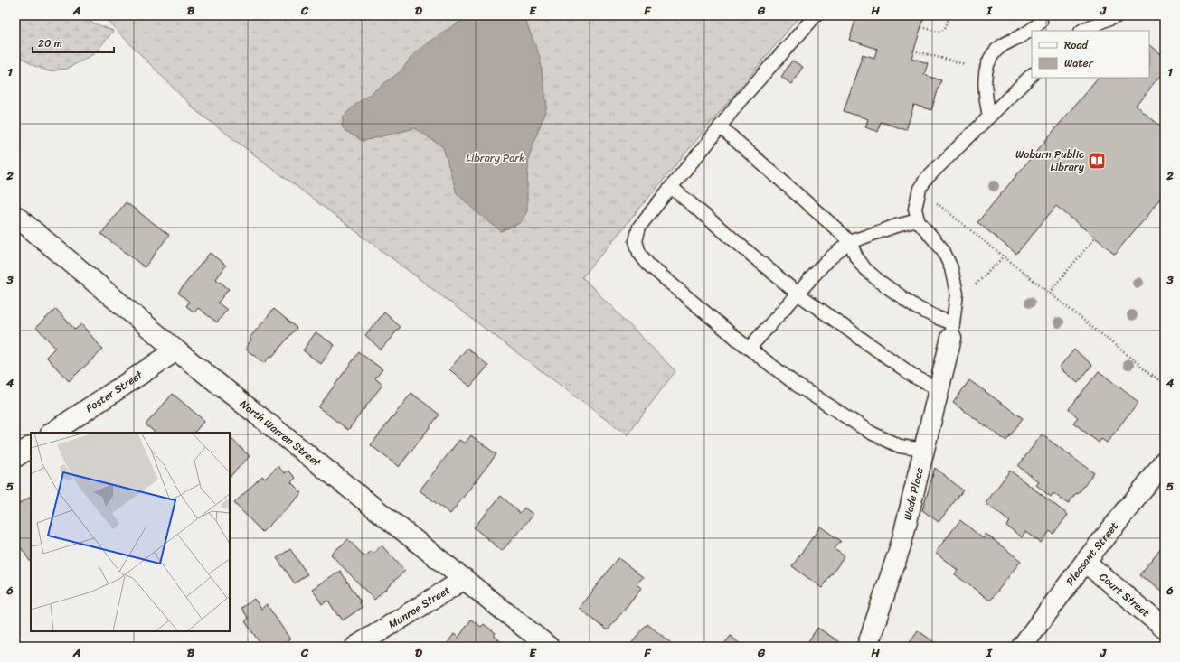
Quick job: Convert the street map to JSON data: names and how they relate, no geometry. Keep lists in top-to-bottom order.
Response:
{
  "streets": {
    "street": [
      "Foster Street",
      "North Warren Street",
      "Wade Place",
      "Pleasant Street",
      "Court Street",
      "Munroe Street"
    ]
  },
  "crossings": [
    ["Foster Street", "North Warren Street"],
    ["North Warren Street", "Munroe Street"],
    ["Pleasant Street", "Court Street"]
  ],
  "parks": ["Library Park"],
  "places": {
    "library": ["Woburn Public Library"]
  },
  "legend": ["Road", "Water"],
  "scale_bar": "20 m",
  "grid": {
    "columns": [
      "A",
      "B",
      "C",
      "D",
      "E",
      "F",
      "G",
      "H",
      "I",
      "J"
    ],
    "rows": [
      "1",
      "2",
      "3",
      "4",
      "5",
      "6"
    ]
  }
}
